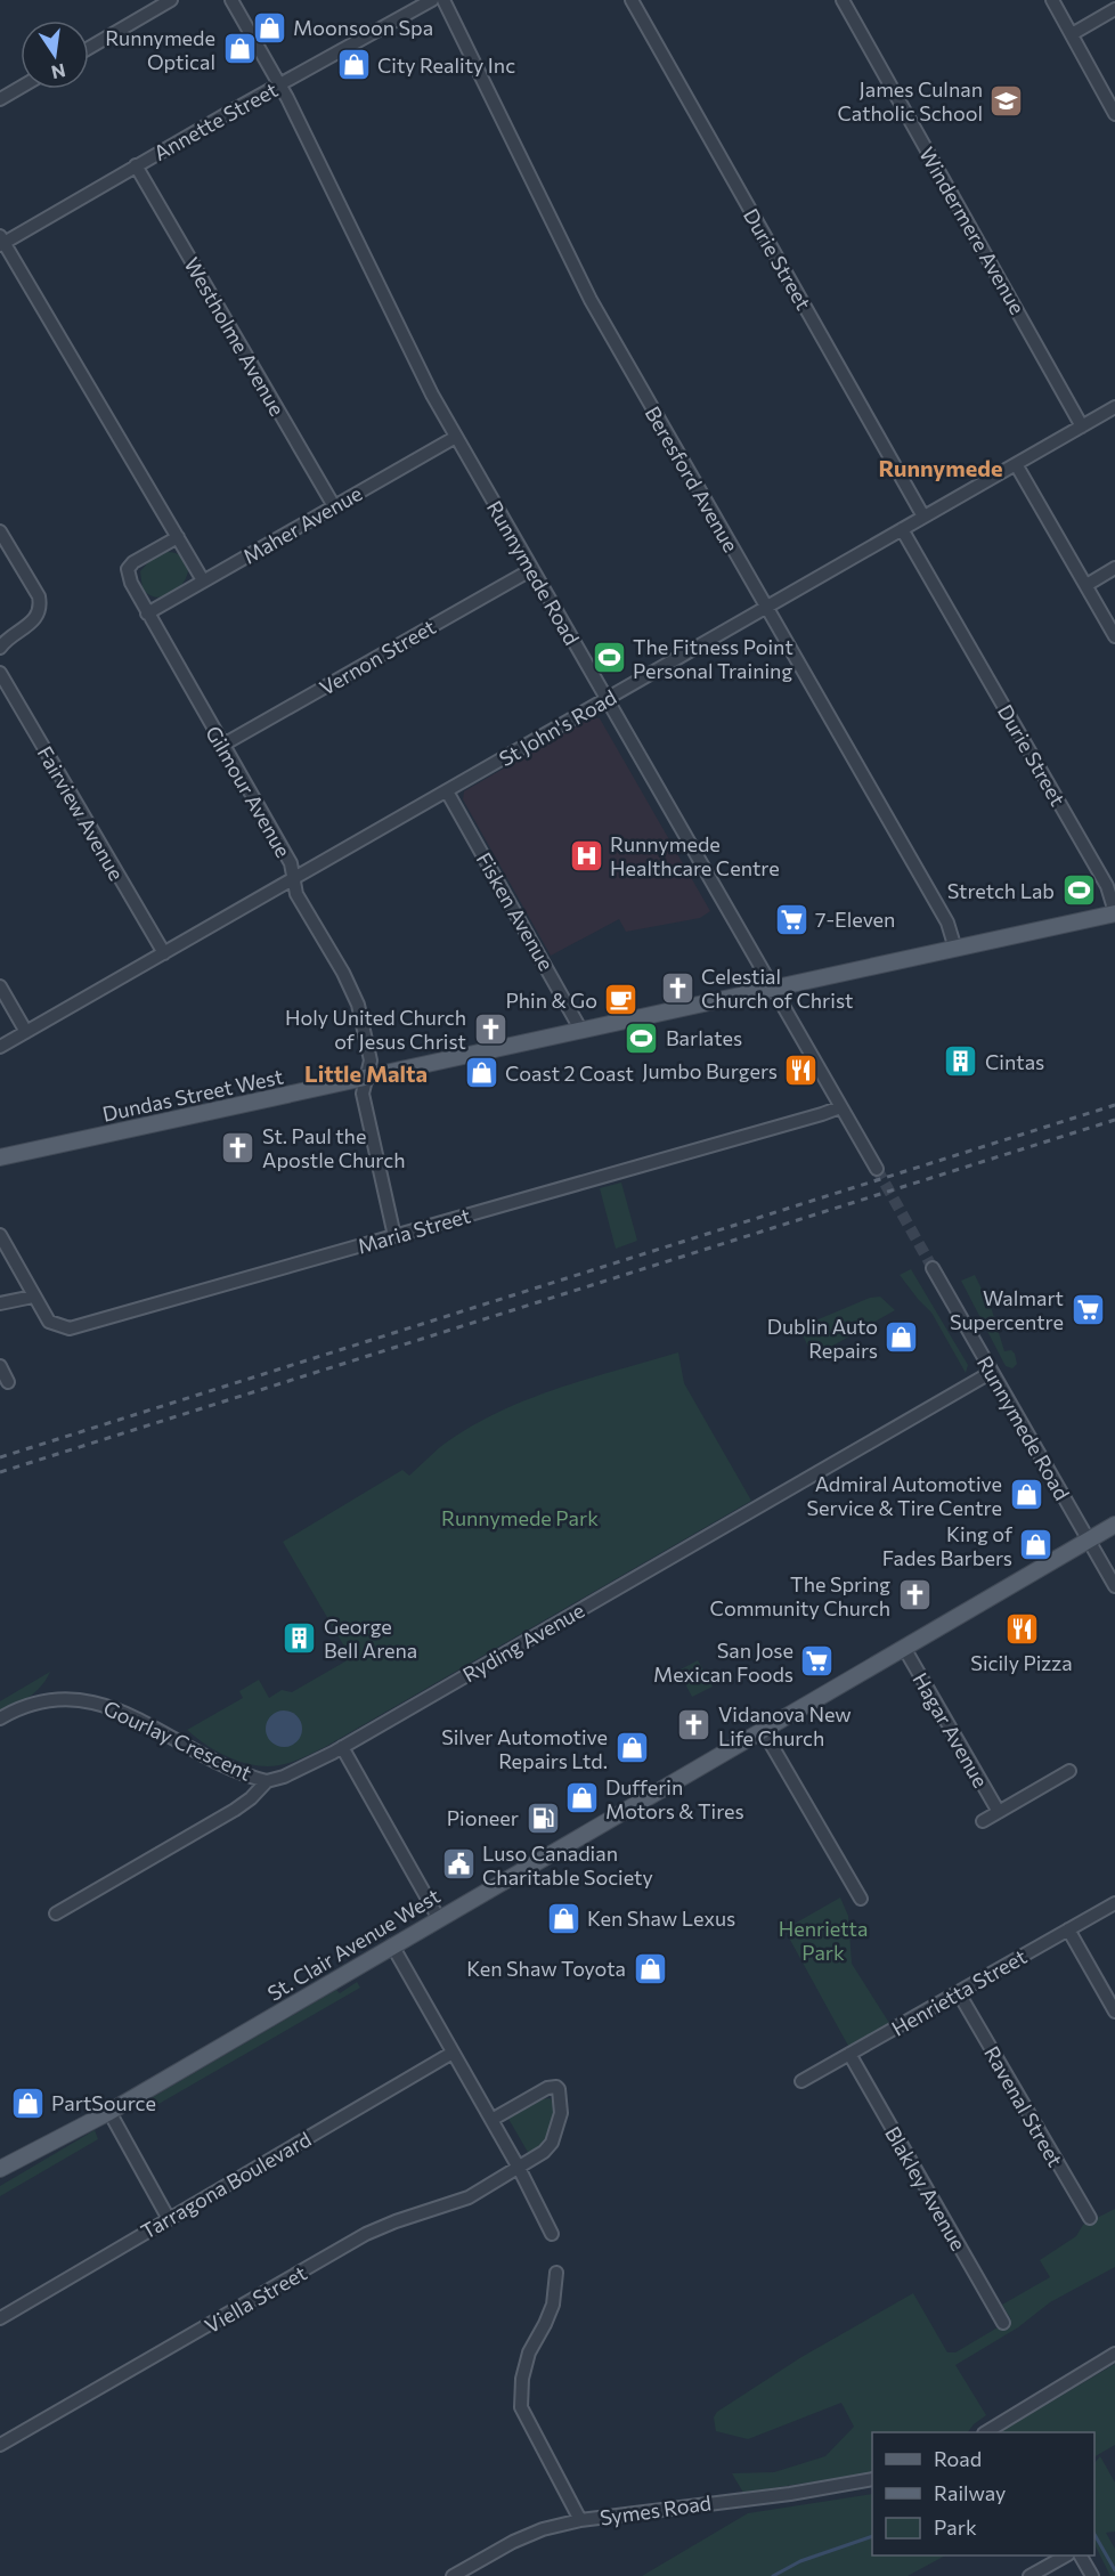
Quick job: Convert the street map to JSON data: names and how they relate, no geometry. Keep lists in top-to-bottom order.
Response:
{
  "streets": {
    "main road": ["Dundas Street West", "St. Clair Avenue West"],
    "street": [
      "Annette Street",
      "Windermere Avenue",
      "Durie Street",
      "Westholme Avenue",
      "Beresford Avenue",
      "Maher Avenue",
      "Runnymede Road",
      "Vernon Street",
      "St John's Road",
      "Gilmour Avenue",
      "Fairview Avenue",
      "Fisken Avenue",
      "Maria Street",
      "Ryding Avenue",
      "Hagar Avenue",
      "Gourlay Crescent",
      "Henrietta Street",
      "Ravenal Street",
      "Tarragona Boulevard",
      "Blakley Avenue",
      "Viella Street",
      "Symes Road"
    ]
  },
  "crossings": [
    ["Annette Street", "Westholme Avenue"],
    ["Annette Street", "Runnymede Road"],
    ["Windermere Avenue", "St John's Road"],
    ["Durie Street", "St John's Road"],
    ["Durie Street", "Dundas Street West"],
    ["Westholme Avenue", "Maher Avenue"],
    ["Beresford Avenue", "St John's Road"],
    ["Beresford Avenue", "Dundas Street West"],
    ["Maher Avenue", "Runnymede Road"],
    ["Maher Avenue", "Gilmour Avenue"],
    ["Runnymede Road", "Vernon Street"],
    ["Runnymede Road", "St John's Road"],
    ["Runnymede Road", "Dundas Street West"],
    ["Runnymede Road", "Maria Street"],
    ["Runnymede Road", "Ryding Avenue"],
    ["Runnymede Road", "St. Clair Avenue West"],
    ["Vernon Street", "Gilmour Avenue"],
    ["St John's Road", "Gilmour Avenue"],
    ["St John's Road", "Fairview Avenue"],
    ["St John's Road", "Fisken Avenue"],
    ["Gilmour Avenue", "Dundas Street West"],
    ["Gilmour Avenue", "Maria Street"],
    ["Fisken Avenue", "Dundas Street West"],
    ["Ryding Avenue", "Gourlay Crescent"],
    ["Hagar Avenue", "St. Clair Avenue West"],
    ["Henrietta Street", "Ravenal Street"],
    ["Henrietta Street", "Blakley Avenue"]
  ],
  "districts": ["Runnymede", "Little Malta"],
  "parks": ["Runnymede Park", "Henrietta Park"],
  "places": {
    "shop": [
      "Moonsoon Spa",
      "Runnymede Optical",
      "City Reality Inc",
      "Coast 2 Coast",
      "Dublin Auto Repairs",
      "Admiral Automotive Service & Tire Centre",
      "King of Fades Barbers",
      "Silver Automotive Repairs Ltd.",
      "Dufferin Motors & Tires",
      "Ken Shaw Lexus",
      "Ken Shaw Toyota",
      "PartSource"
    ],
    "school or university": ["James Culnan Catholic School"],
    "sports": ["The Fitness Point Personal Training", "Stretch Lab", "Barlates"],
    "hospital": ["Runnymede Healthcare Centre"],
    "supermarket": ["7-Eleven", "Walmart Supercentre", "San Jose Mexican Foods"],
    "church": [
      "Celestial Church of Christ",
      "Holy United Church of Jesus Christ",
      "St. Paul the Apostle Church",
      "The Spring Community Church",
      "Vidanova New Life Church"
    ],
    "cafe": ["Phin & Go"],
    "building": ["Cintas", "George Bell Arena"],
    "restaurant": ["Jumbo Burgers", "Sicily Pizza"],
    "fuel station": ["Pioneer"],
    "public building": ["Luso Canadian Charitable Society"]
  },
  "legend": ["Road", "Railway", "Park"],
  "north": "bottom"
}
